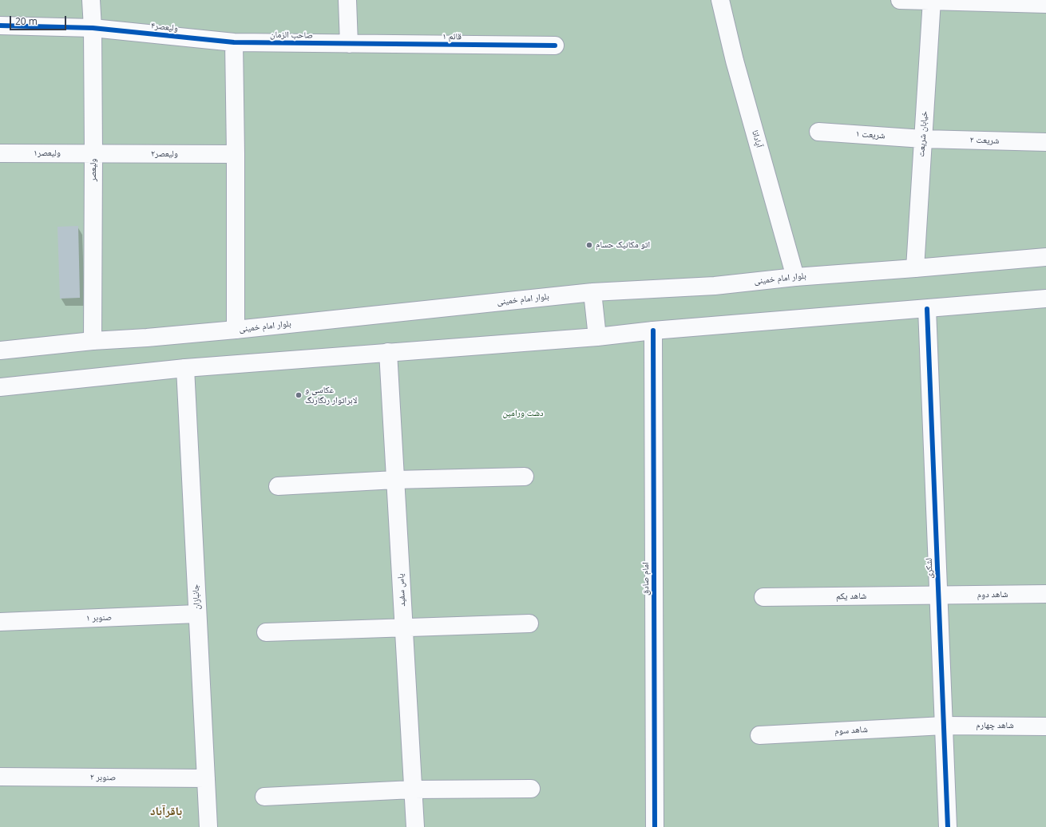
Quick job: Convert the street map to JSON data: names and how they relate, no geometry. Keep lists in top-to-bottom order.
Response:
{
  "streets": {
    "street": [
      "ولیعصر۴",
      "صاحب الزمان",
      "قائم ۱",
      "خیابان شریعت",
      "شریعت ۱",
      "آپادانا",
      "شریعت ۲",
      "ولیعصر۱",
      "ولیعصر۲",
      "ولیعصر",
      "بلوار امام خمینی",
      "لشکری",
      "امام صادق",
      "یاس سفید",
      "شاهد دوم",
      "شاهد یکم",
      "جانبازان",
      "صنوبر ۱",
      "شاهد چهارم",
      "شاهد سوم",
      "صنوبر ۲"
    ]
  },
  "crossings": [
    ["ولیعصر۴", "صاحب الزمان"],
    ["ولیعصر۴", "ولیعصر"],
    ["صاحب الزمان", "قائم ۱"],
    ["خیابان شریعت", "شریعت ۱"],
    ["خیابان شریعت", "شریعت ۲"],
    ["خیابان شریعت", "بلوار امام خمینی"],
    ["شریعت ۱", "شریعت ۲"],
    ["آپادانا", "بلوار امام خمینی"],
    ["ولیعصر۱", "ولیعصر۲"],
    ["ولیعصر۱", "ولیعصر"],
    ["ولیعصر۲", "ولیعصر"],
    ["ولیعصر", "بلوار امام خمینی"],
    ["لشکری", "شاهد دوم"],
    ["لشکری", "شاهد یکم"],
    ["لشکری", "شاهد چهارم"],
    ["لشکری", "شاهد سوم"],
    ["شاهد دوم", "شاهد یکم"],
    ["جانبازان", "صنوبر ۱"],
    ["جانبازان", "صنوبر ۲"],
    ["شاهد چهارم", "شاهد سوم"]
  ],
  "districts": ["باقرآباد"],
  "parks": ["دشت ورامین"],
  "places": ["اتو مکانیک حسام", "عکاسی و لابراتوار رنگارنگ"],
  "scale_bar": "20 m"
}
